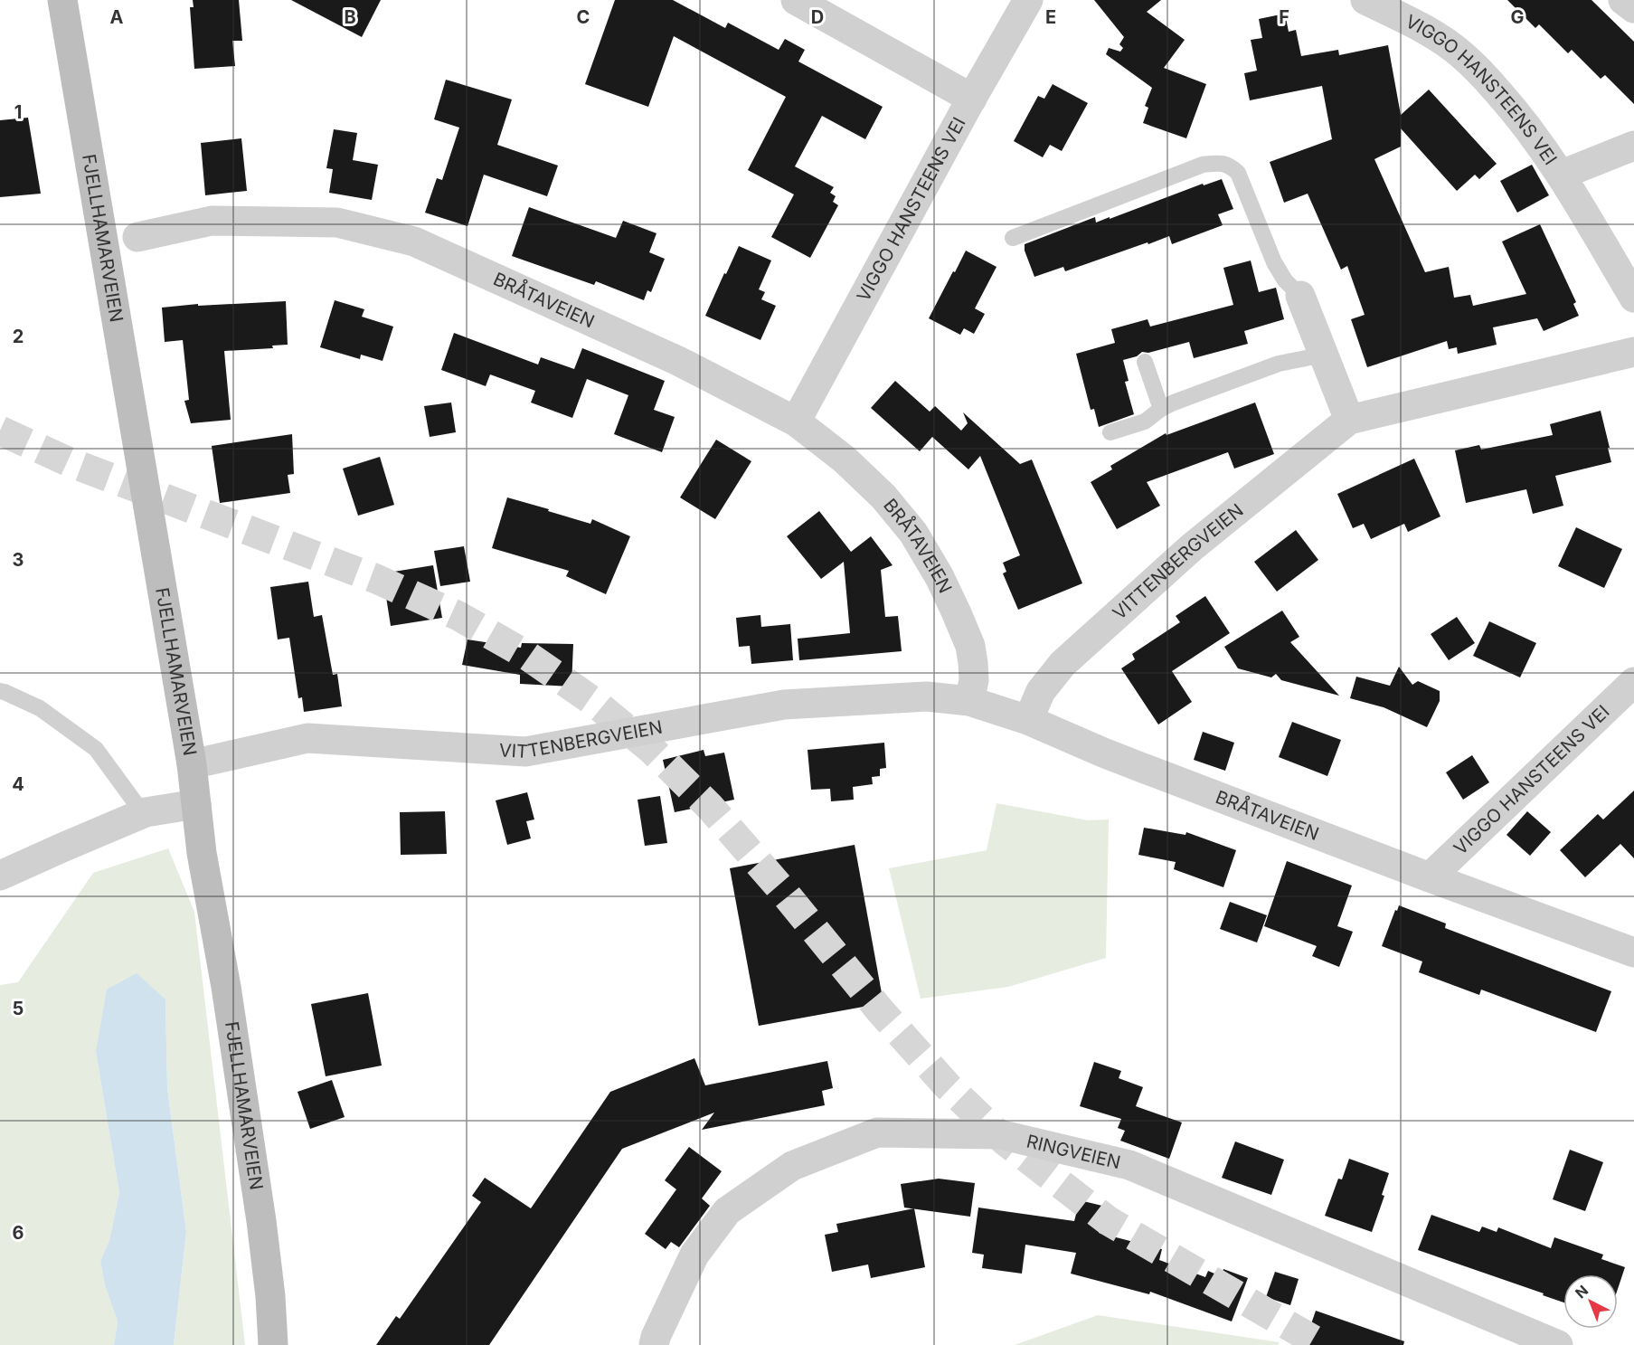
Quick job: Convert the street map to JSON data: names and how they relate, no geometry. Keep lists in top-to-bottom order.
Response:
{
  "streets": {
    "main road": ["FJELLHAMARVEIEN"],
    "street": [
      "VIGGO HANSTEENS VEI",
      "BRÅTAVEIEN",
      "VITTENBERGVEIEN",
      "RINGVEIEN"
    ]
  },
  "crossings": [
    ["VIGGO HANSTEENS VEI", "BRÅTAVEIEN"],
    ["FJELLHAMARVEIEN", "VITTENBERGVEIEN"],
    ["BRÅTAVEIEN", "VITTENBERGVEIEN"]
  ],
  "north": "top left",
  "grid": {
    "columns": [
      "A",
      "B",
      "C",
      "D",
      "E",
      "F",
      "G"
    ],
    "rows": [
      "1",
      "2",
      "3",
      "4",
      "5",
      "6"
    ]
  }
}
